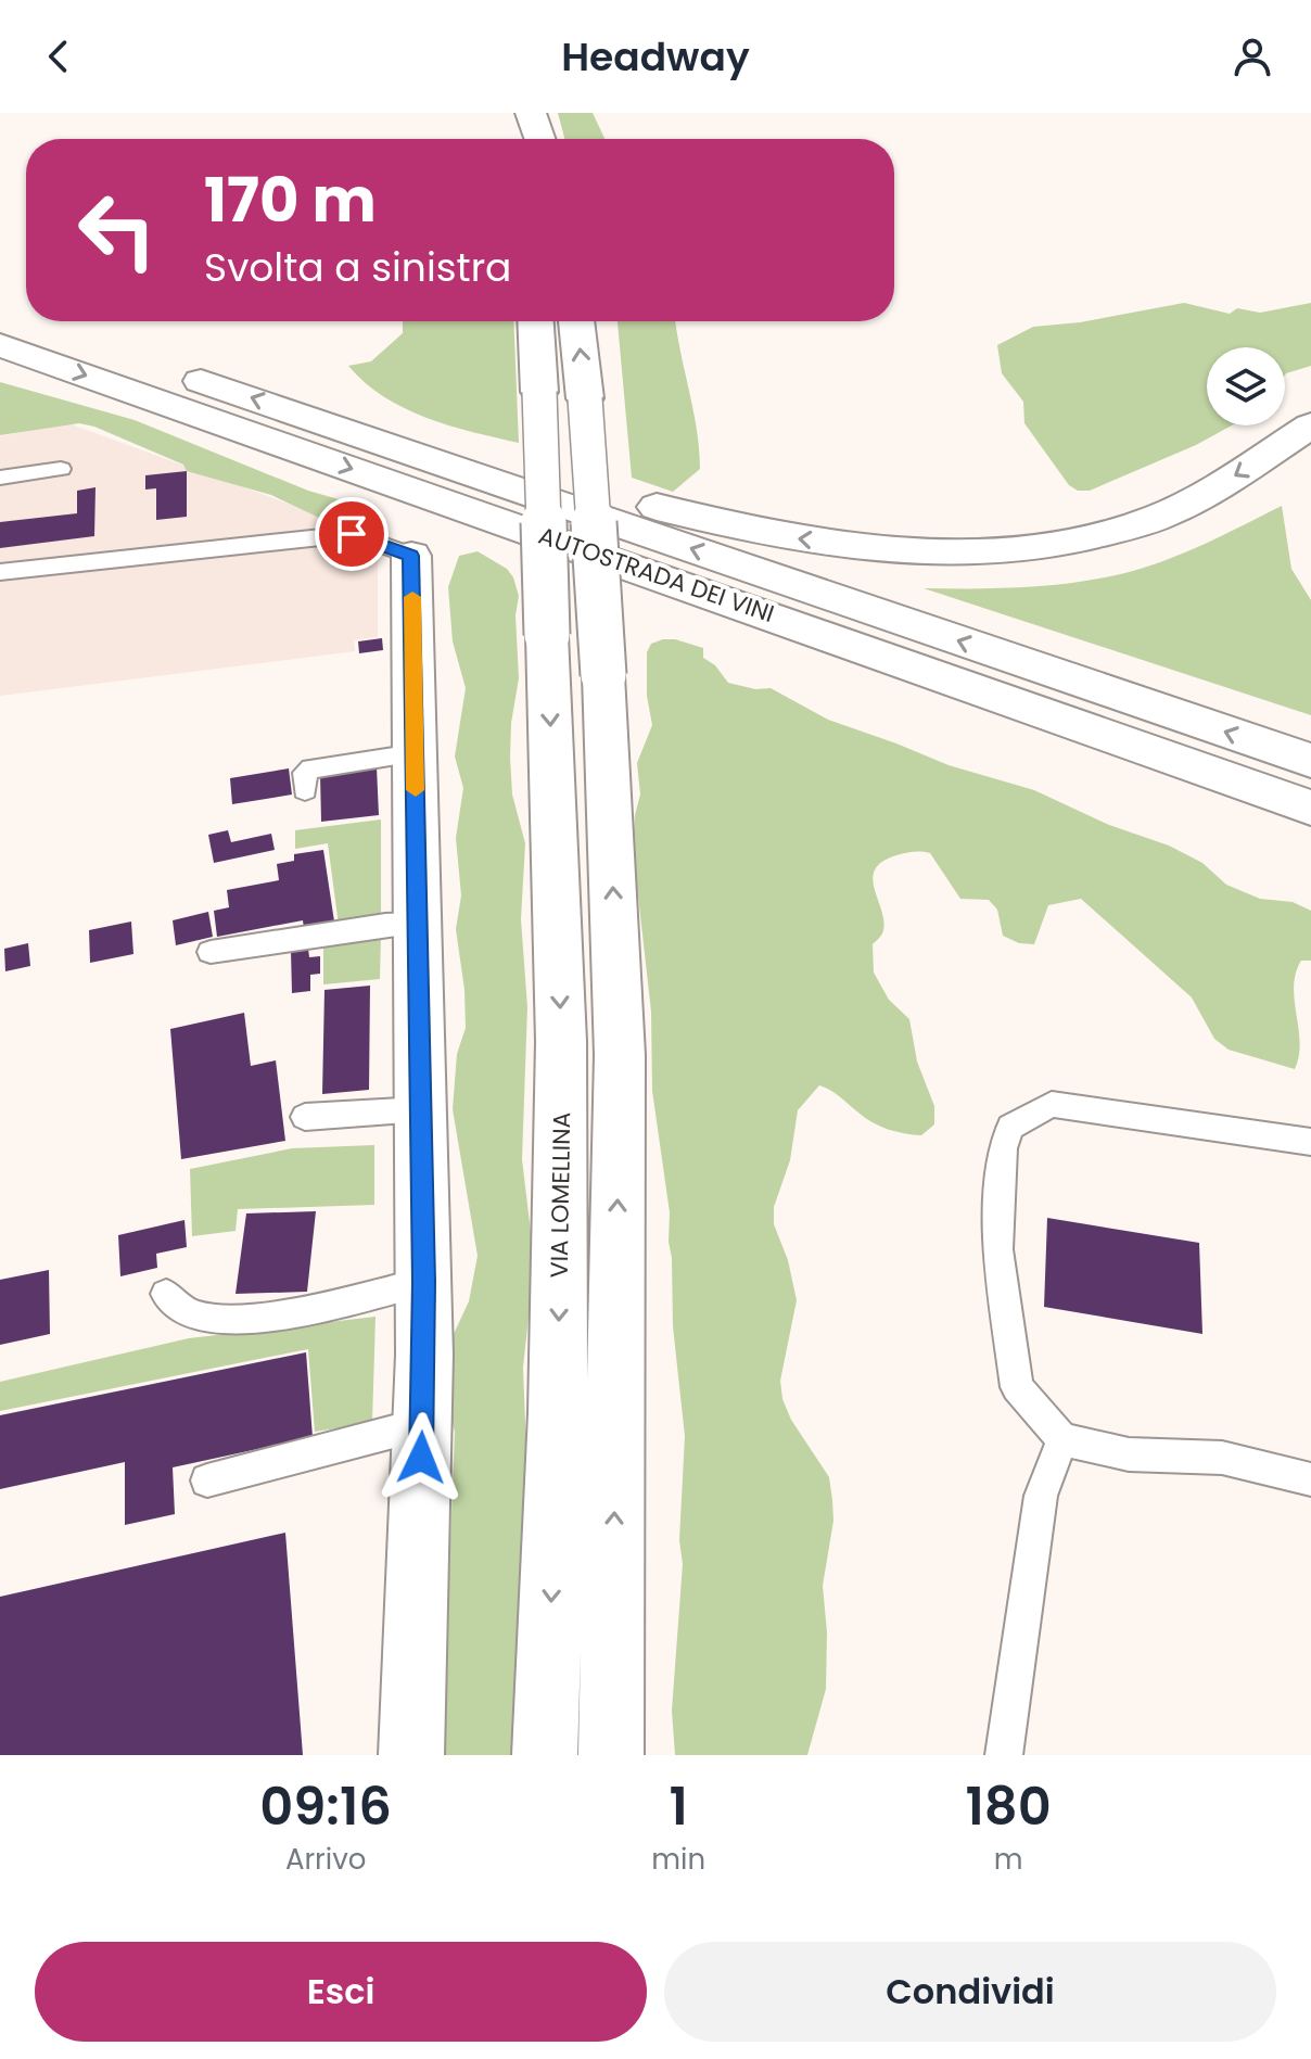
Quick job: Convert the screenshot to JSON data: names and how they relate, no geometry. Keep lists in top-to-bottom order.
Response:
{
  "streets": {
    "main road": ["AUTOSTRADA DEI VINI", "VIA LOMELLINA"]
  },
  "page": {
    "header": "Headway",
    "turn": ["170 m", "Svolta a sinistra"],
    "eta": [
      "09:16",
      "Arrivo",
      "1",
      "min",
      "180",
      "m"
    ],
    "buttons": ["Esci", "Condividi"]
  }
}
